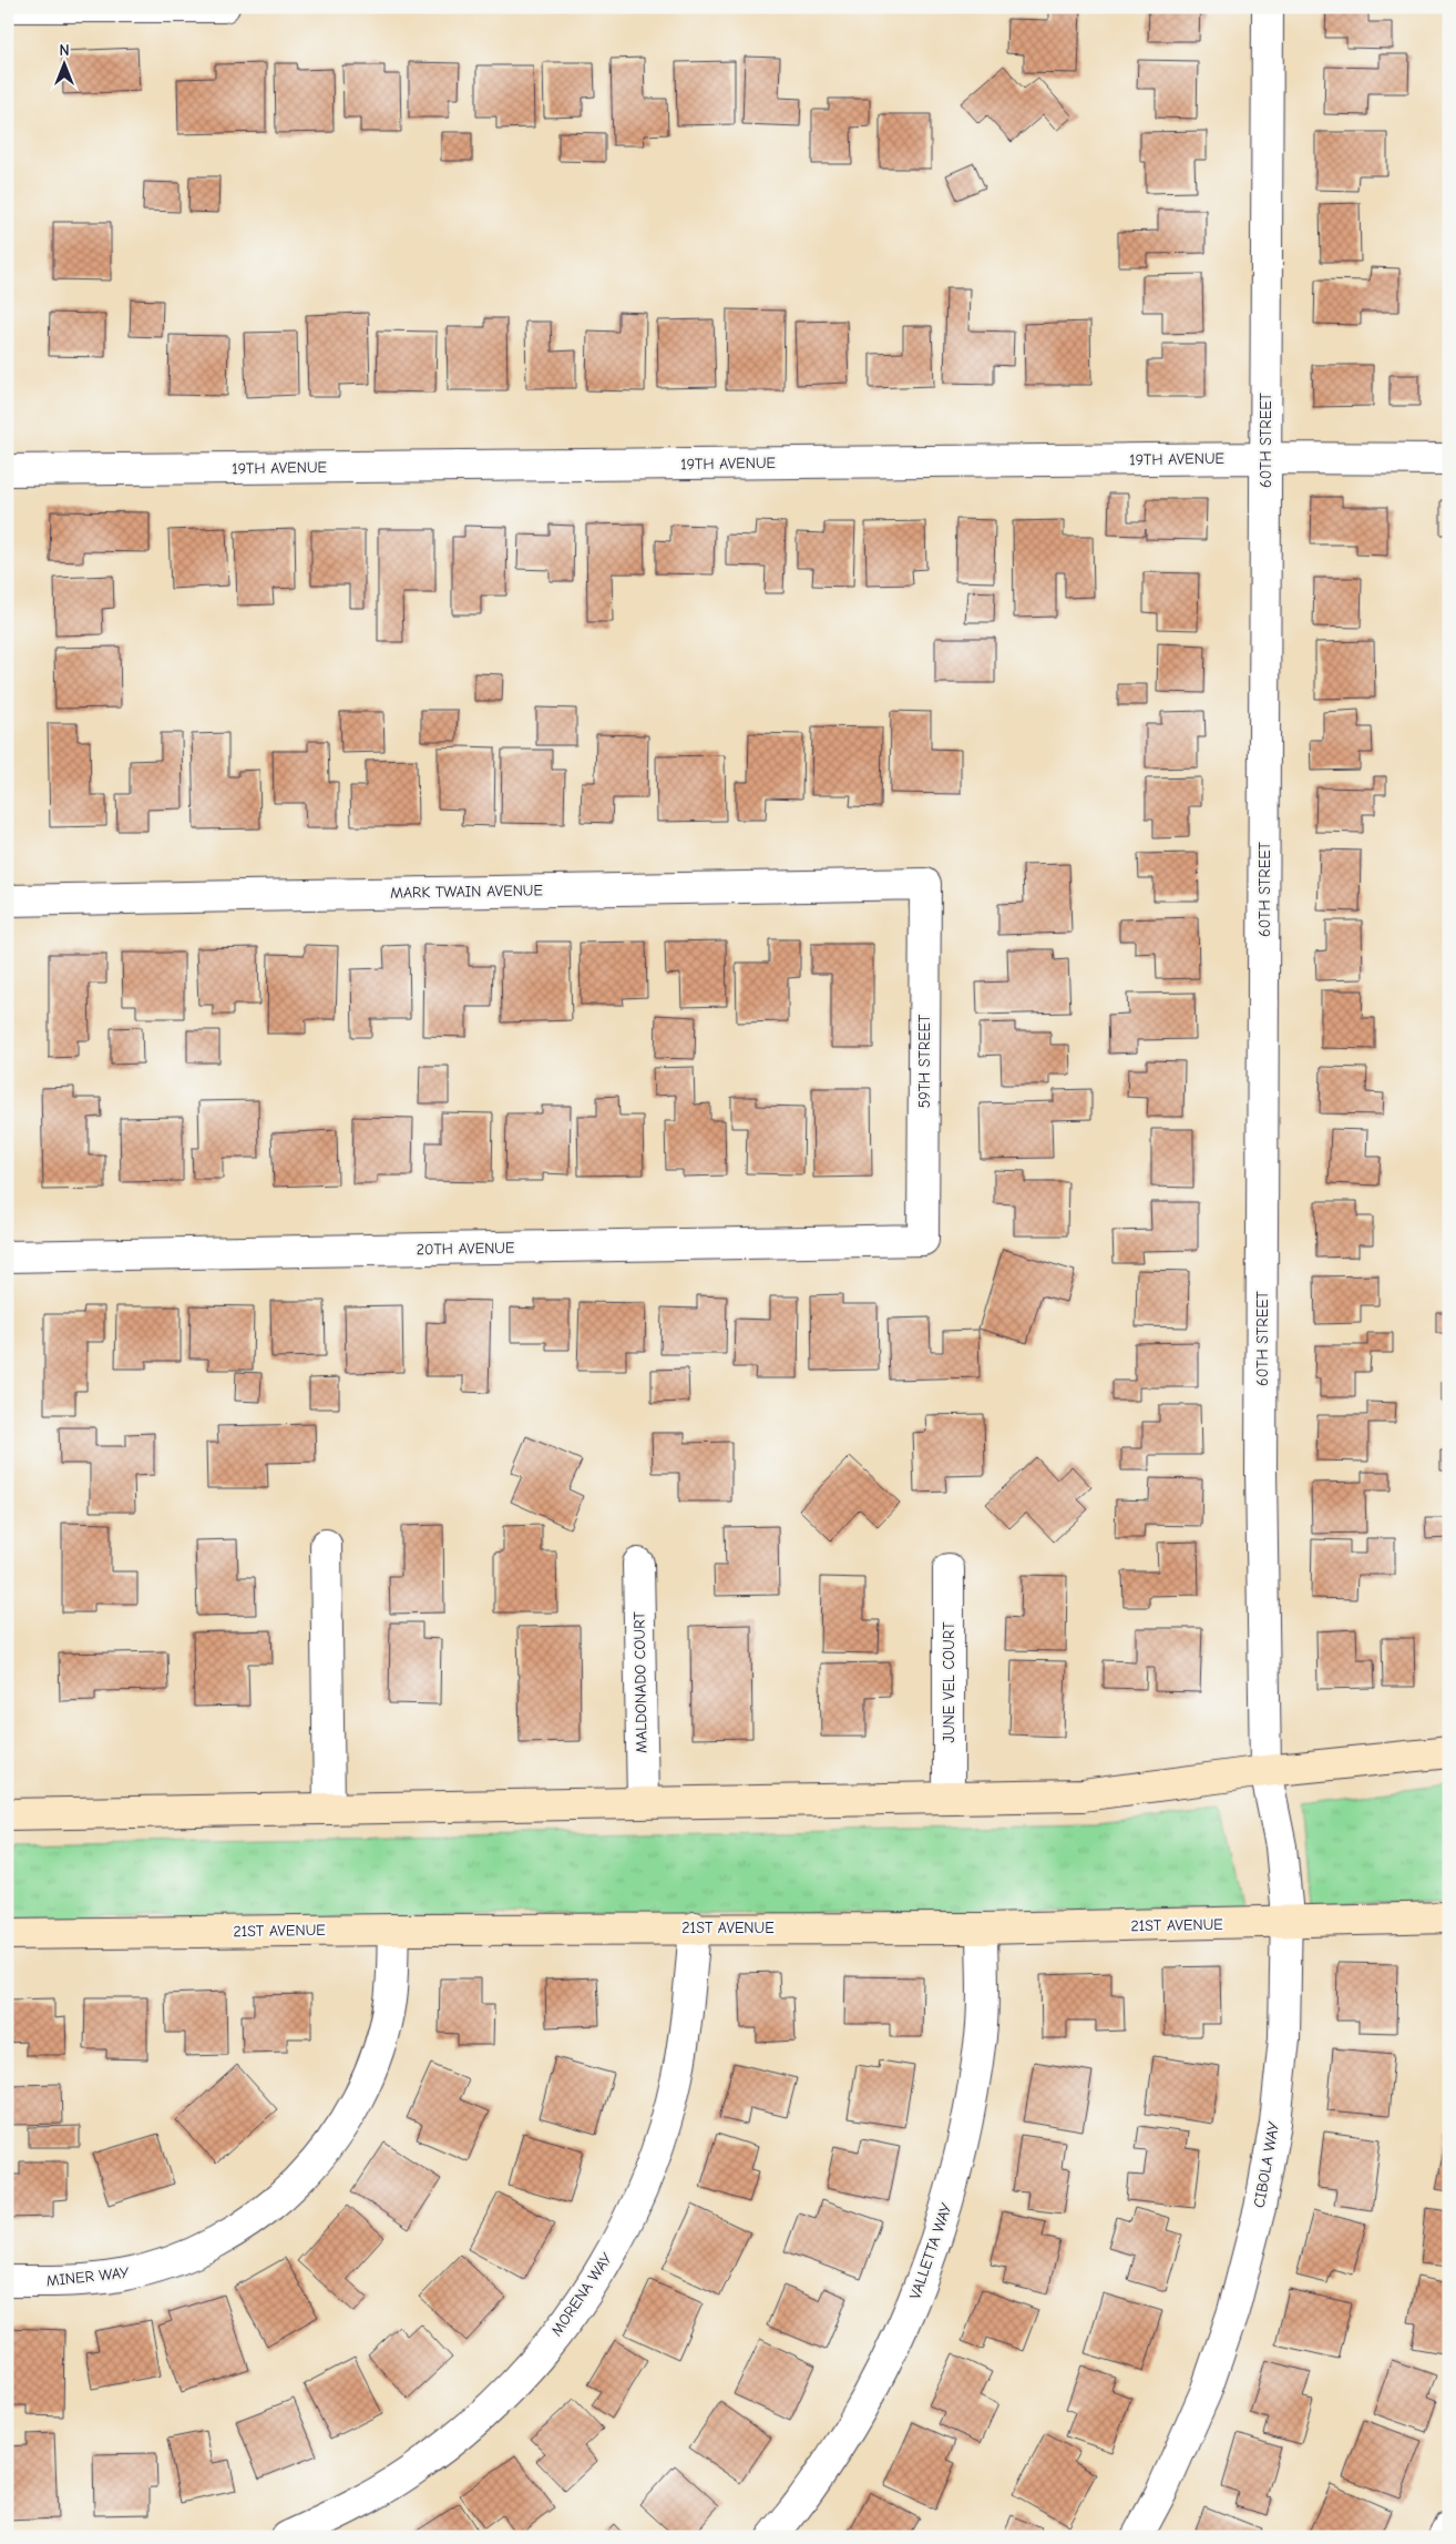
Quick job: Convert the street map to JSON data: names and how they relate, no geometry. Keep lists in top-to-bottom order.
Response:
{
  "streets": {
    "street": [
      "60TH STREET",
      "19TH AVENUE",
      "MARK TWAIN AVENUE",
      "59TH STREET",
      "20TH AVENUE",
      "MALDONADO COURT",
      "JUNE VEL COURT",
      "21ST AVENUE",
      "CIBOLA WAY",
      "VALLETTA WAY",
      "MINER WAY",
      "MORENA WAY"
    ]
  },
  "crossings": [
    ["60TH STREET", "19TH AVENUE"],
    ["60TH STREET", "CIBOLA WAY"],
    ["MARK TWAIN AVENUE", "59TH STREET"],
    ["59TH STREET", "20TH AVENUE"],
    ["21ST AVENUE", "CIBOLA WAY"],
    ["21ST AVENUE", "VALLETTA WAY"],
    ["21ST AVENUE", "MINER WAY"],
    ["21ST AVENUE", "MORENA WAY"]
  ],
  "north": "top"
}
